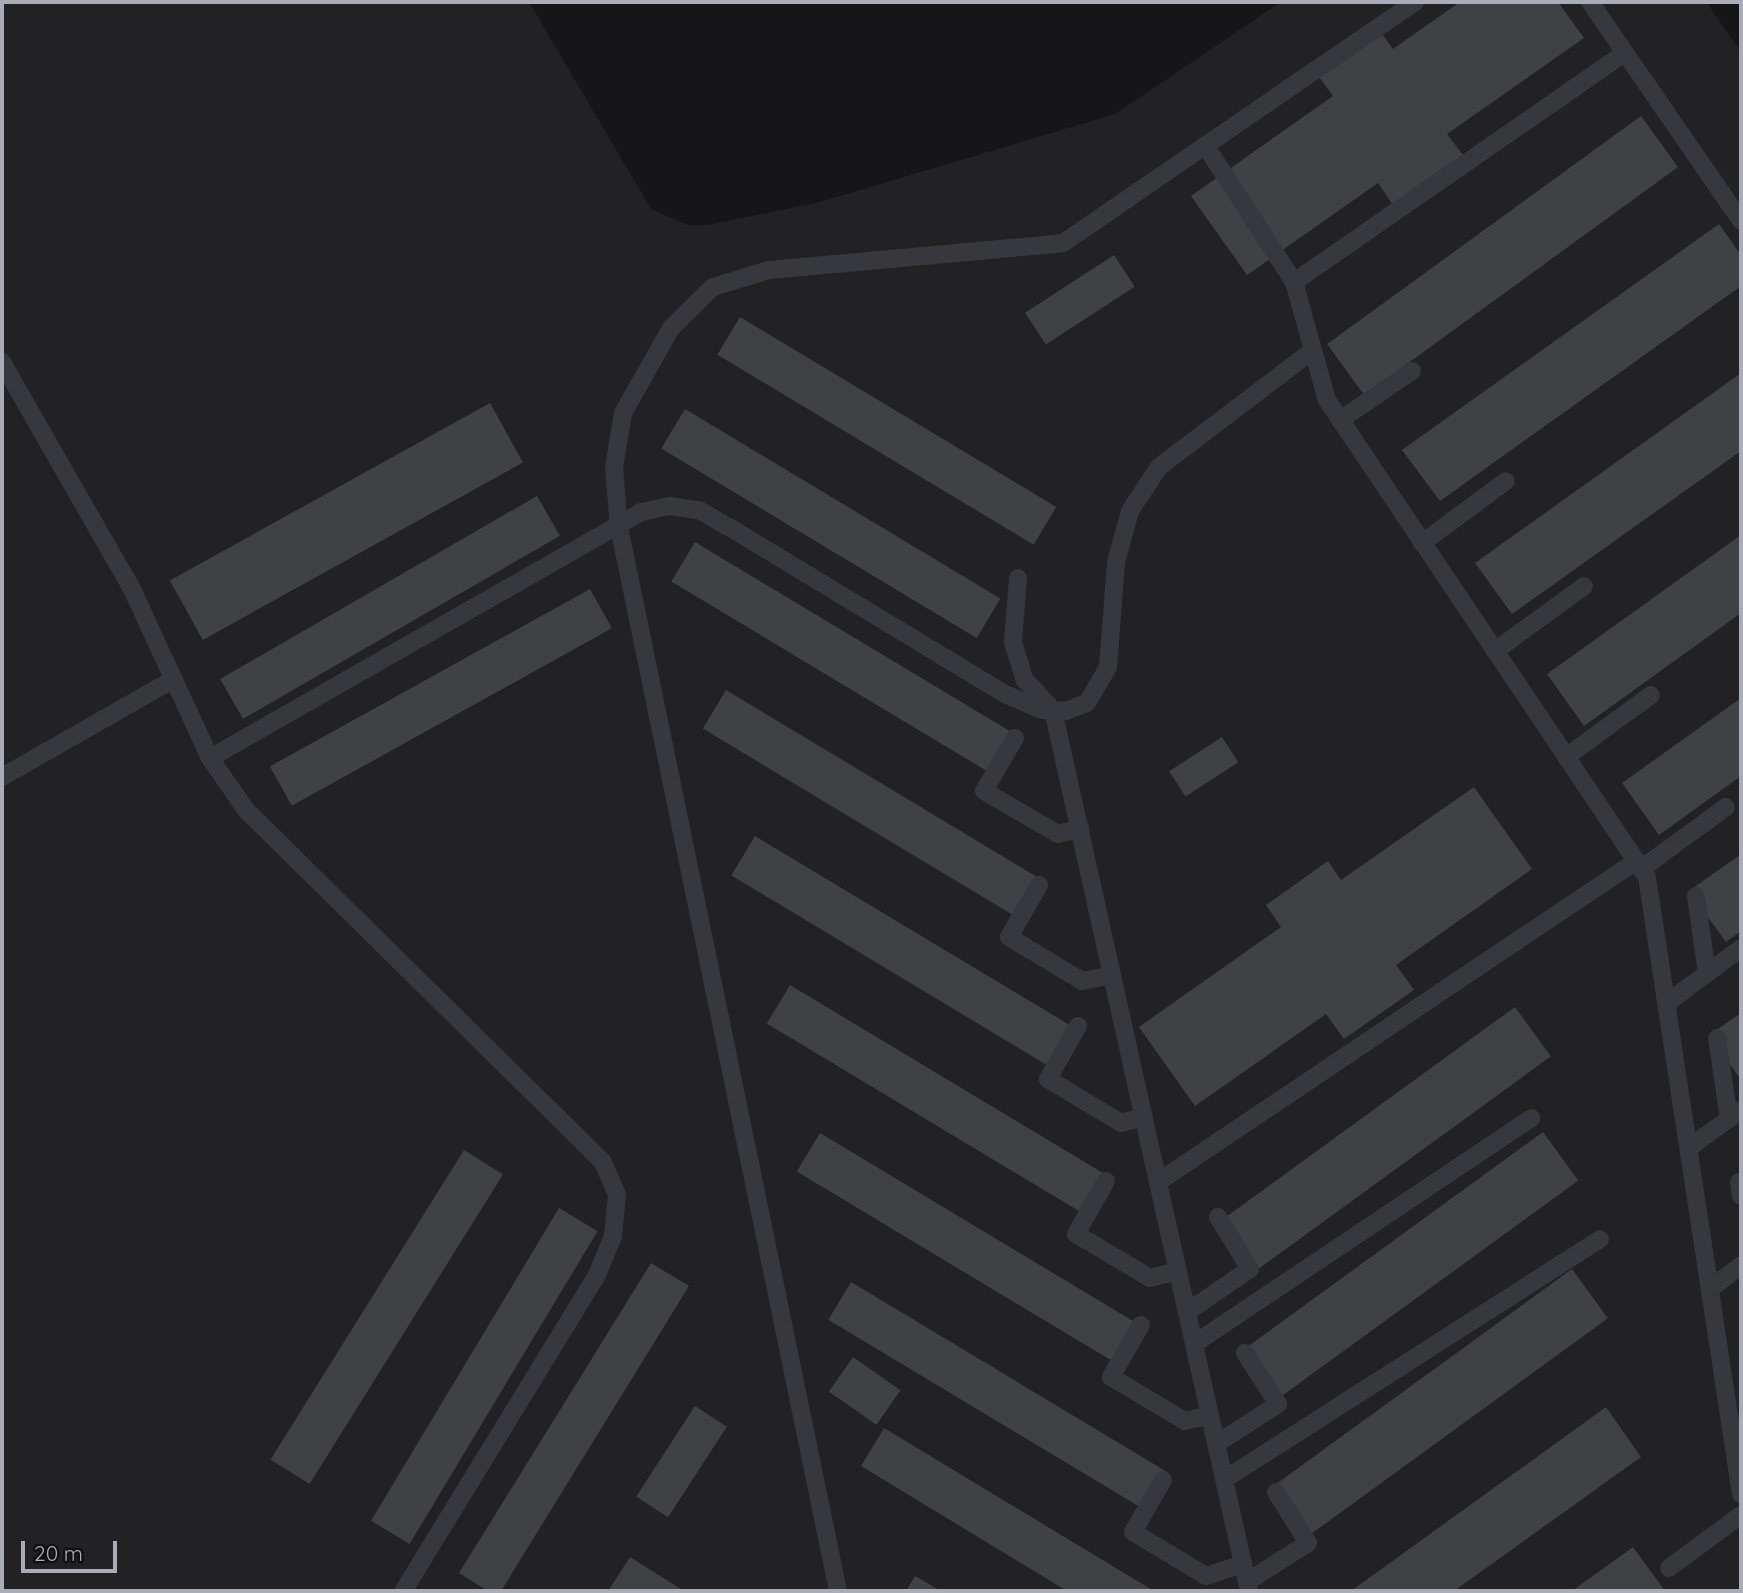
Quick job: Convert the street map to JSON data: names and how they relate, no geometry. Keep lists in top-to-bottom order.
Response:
{
  "scale_bar": "20 m"
}
